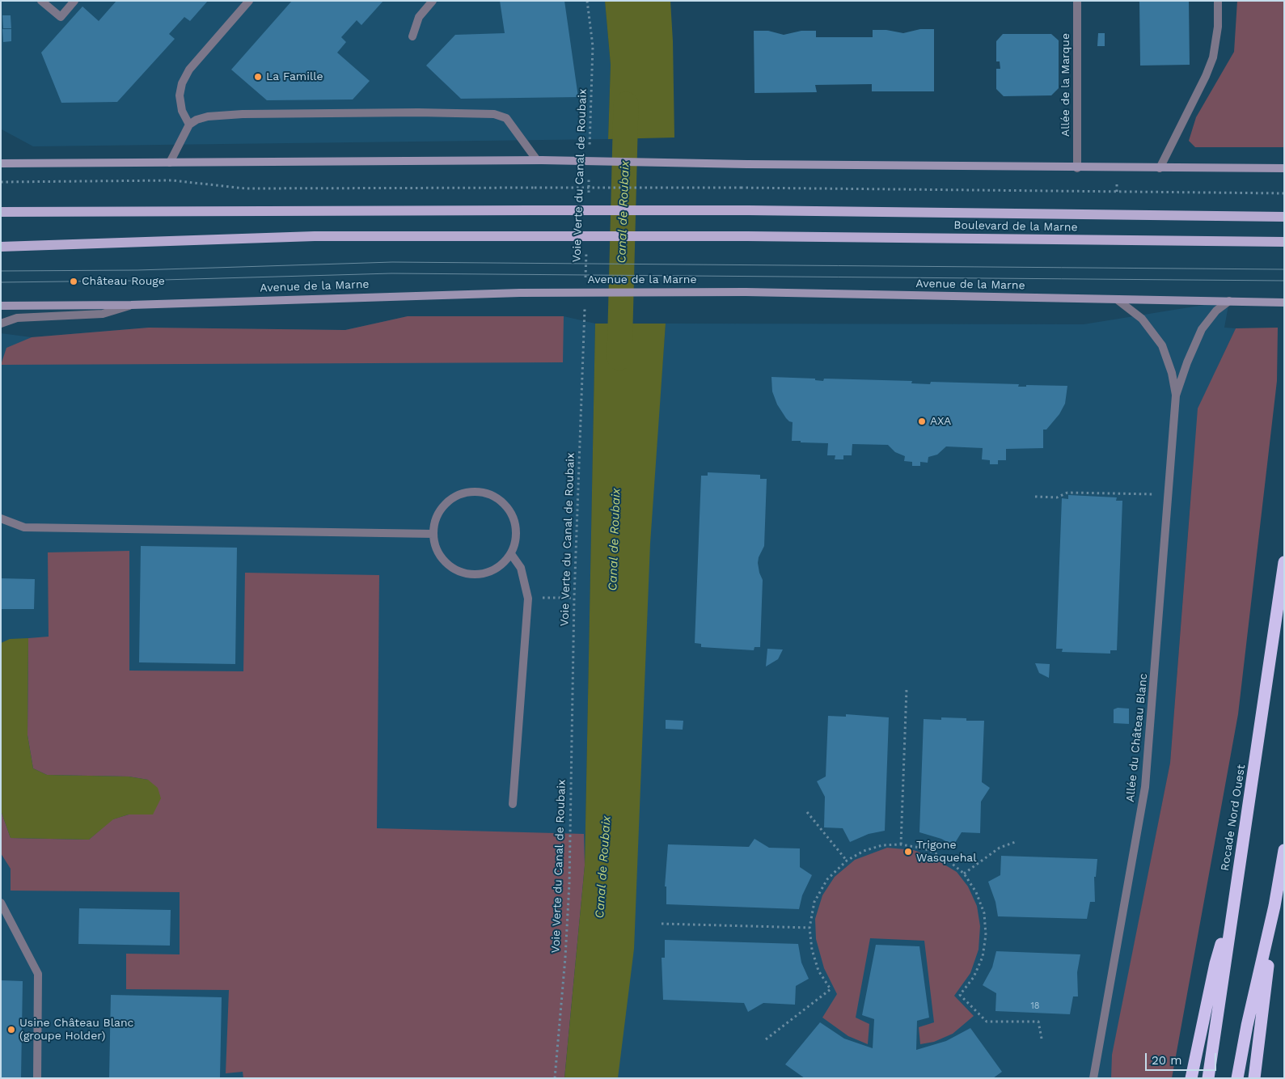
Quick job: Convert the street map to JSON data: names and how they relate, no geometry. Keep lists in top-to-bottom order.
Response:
{
  "streets": {
    "highway": ["Rocade Nord Ouest"],
    "main road": ["Boulevard de la Marne"],
    "street": ["Allée de la Marque", "Avenue de la Marne", "Allée du Château Blanc"],
    "path": ["Voie Verte du Canal de Roubaix"]
  },
  "crossings": [
    ["Avenue de la Marne", "Allée du Château Blanc"]
  ],
  "water": ["Canal de Roubaix"],
  "places": [
    "La Famille",
    "Château Rouge",
    "AXA",
    "Trigone Wasquehal",
    "Usine Château Blanc (groupe Holder)"
  ],
  "house_numbers": ["18"],
  "scale_bar": "20 m"
}
